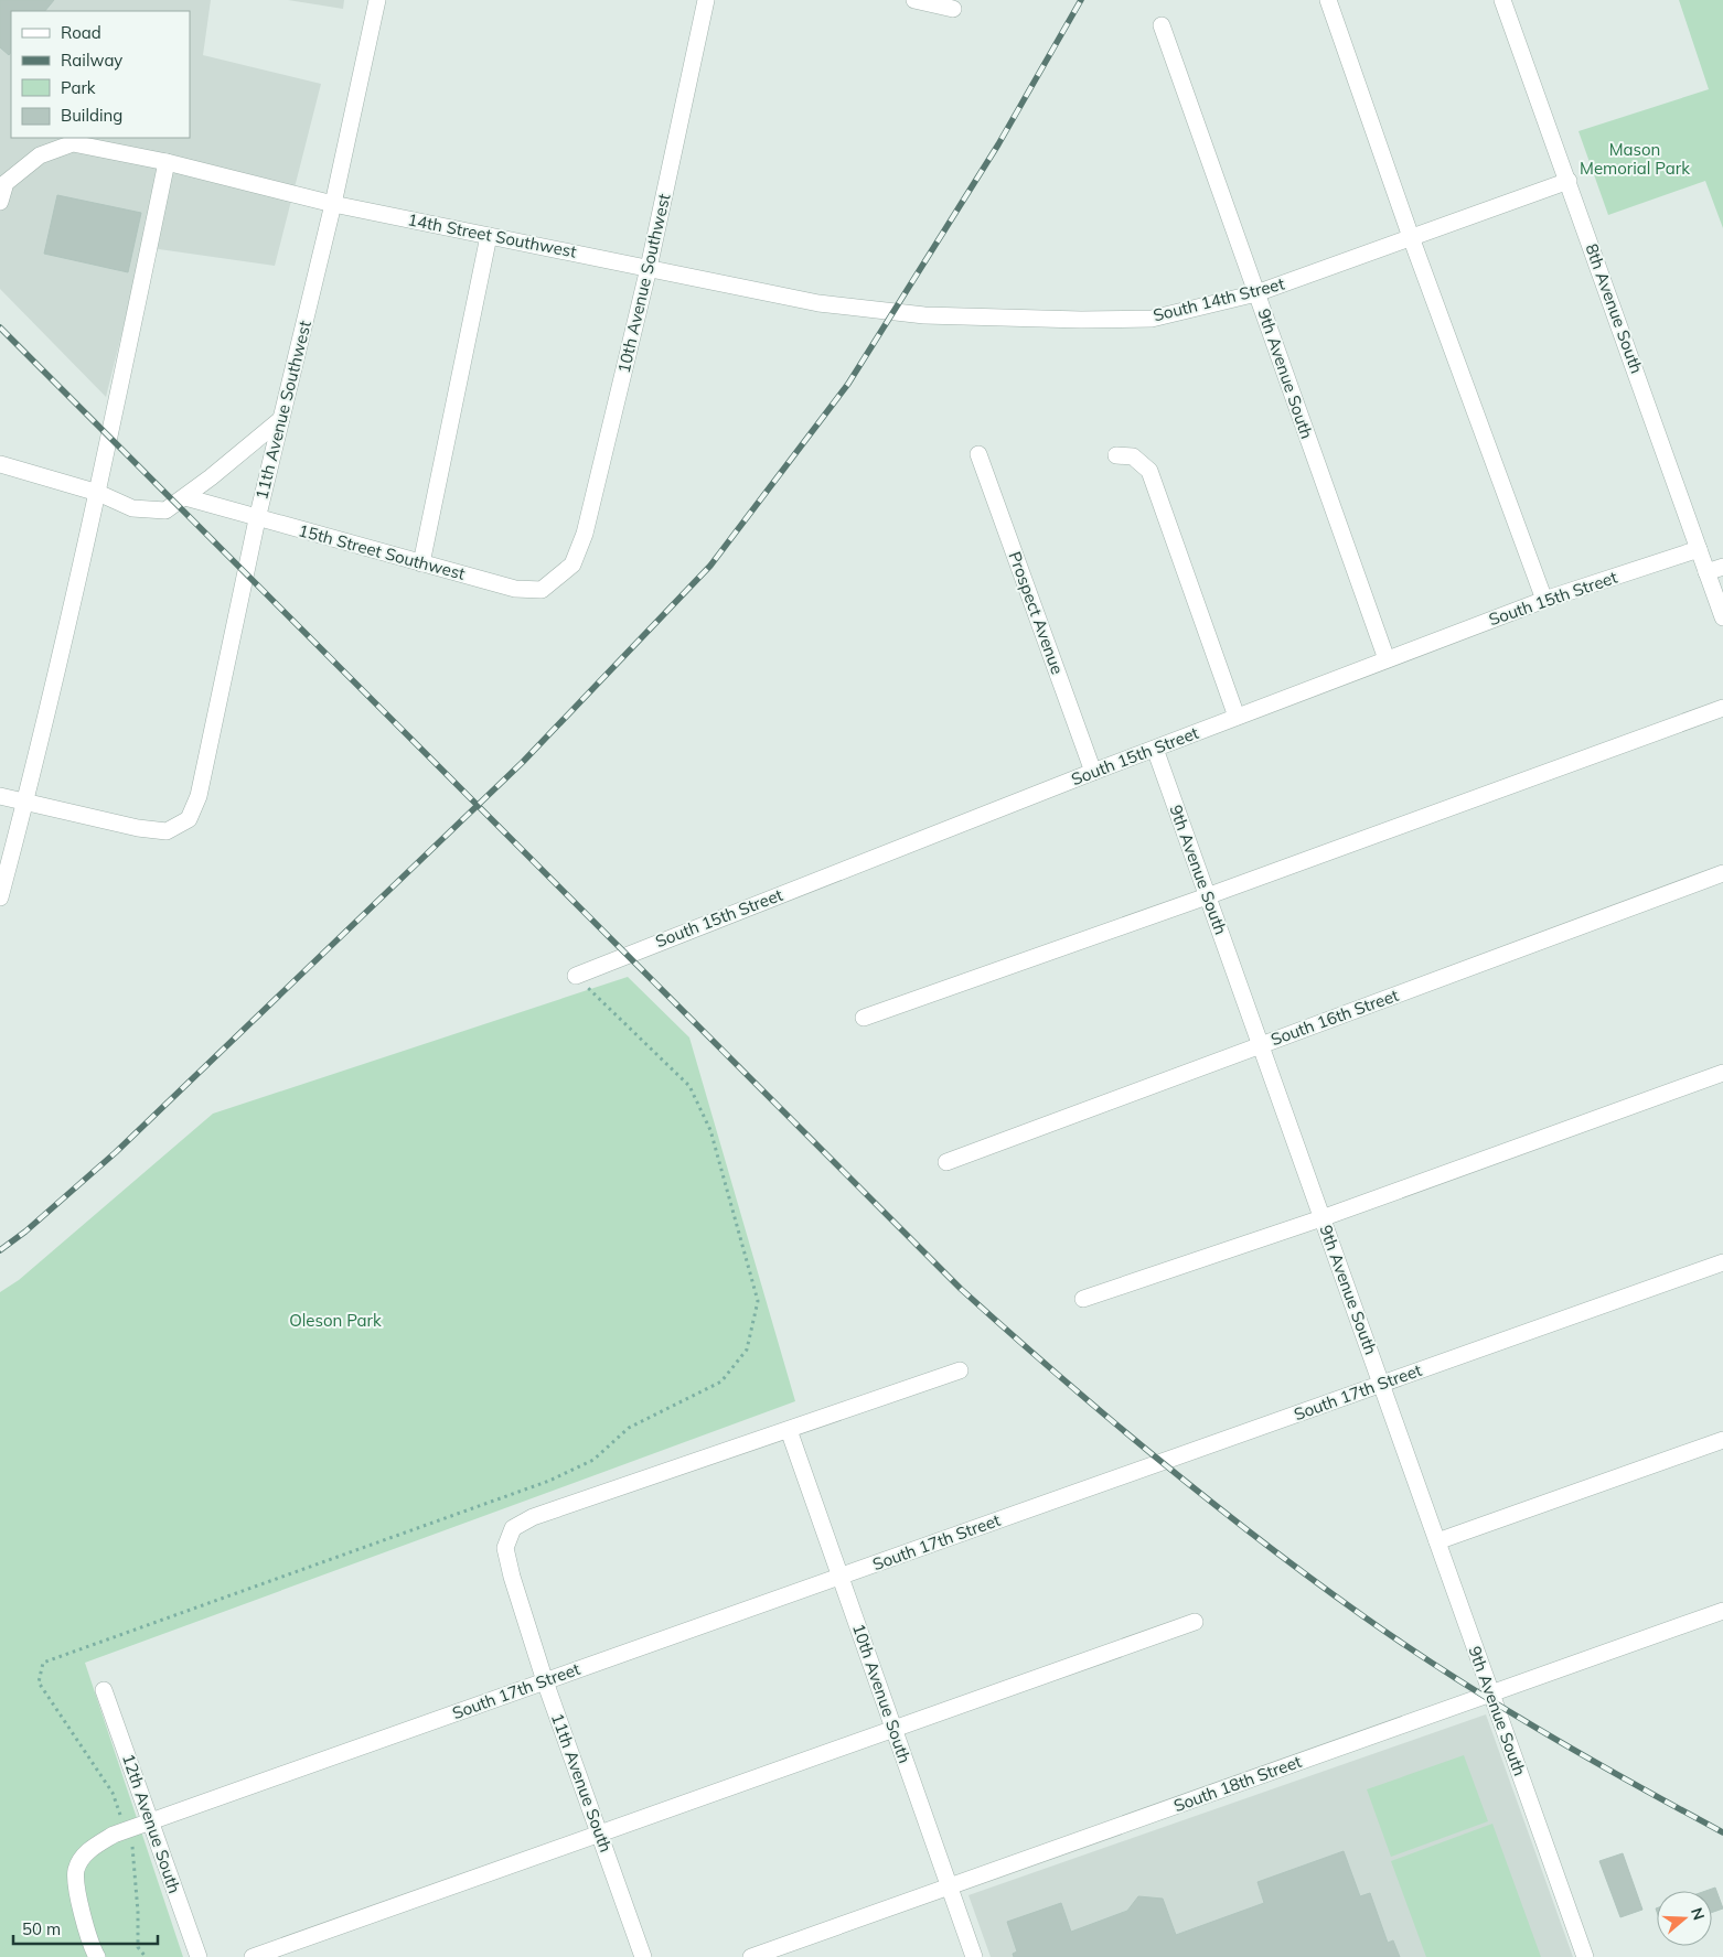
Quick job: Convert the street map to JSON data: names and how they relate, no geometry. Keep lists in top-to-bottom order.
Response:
{
  "streets": {
    "street": [
      "14th Street Southwest",
      "10th Avenue Southwest",
      "South 14th Street",
      "8th Avenue South",
      "9th Avenue South",
      "11th Avenue Southwest",
      "15th Street Southwest",
      "South 15th Street",
      "Prospect Avenue",
      "South 16th Street",
      "South 17th Street",
      "10th Avenue South",
      "11th Avenue South",
      "South 18th Street",
      "12th Avenue South"
    ]
  },
  "crossings": [
    ["14th Street Southwest", "10th Avenue Southwest"],
    ["14th Street Southwest", "South 14th Street"],
    ["14th Street Southwest", "11th Avenue Southwest"],
    ["10th Avenue Southwest", "15th Street Southwest"],
    ["South 14th Street", "8th Avenue South"],
    ["South 14th Street", "9th Avenue South"],
    ["8th Avenue South", "South 15th Street"],
    ["9th Avenue South", "South 15th Street"],
    ["9th Avenue South", "South 16th Street"],
    ["9th Avenue South", "South 17th Street"],
    ["9th Avenue South", "South 18th Street"],
    ["11th Avenue Southwest", "15th Street Southwest"],
    ["South 15th Street", "Prospect Avenue"],
    ["South 17th Street", "10th Avenue South"],
    ["South 17th Street", "11th Avenue South"],
    ["South 17th Street", "12th Avenue South"],
    ["10th Avenue South", "11th Avenue South"],
    ["10th Avenue South", "South 18th Street"]
  ],
  "parks": ["Mason Memorial Park", "Oleson Park"],
  "legend": [
    "Road",
    "Railway",
    "Park",
    "Building"
  ],
  "scale_bar": "50 m",
  "north": "right"
}
